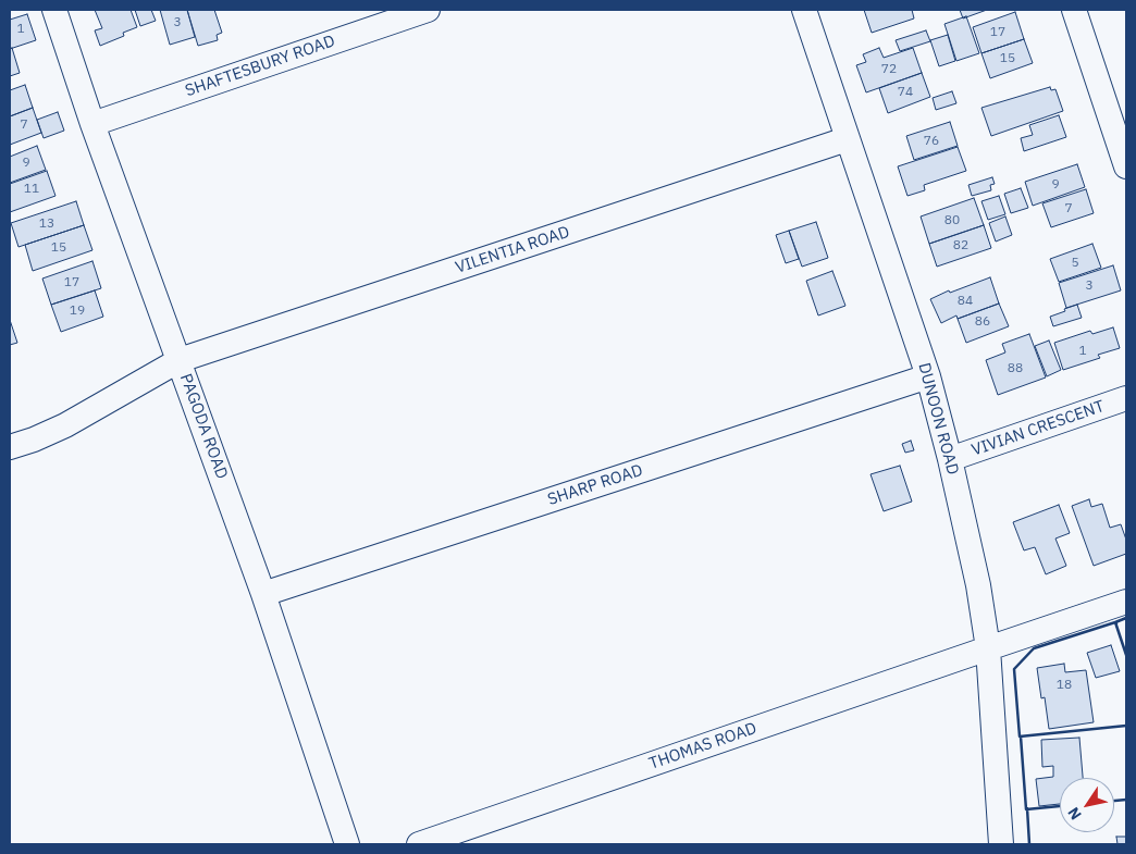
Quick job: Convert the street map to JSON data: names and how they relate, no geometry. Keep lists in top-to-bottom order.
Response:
{
  "streets": {
    "street": [
      "SHAFTESBURY ROAD",
      "VILENTIA ROAD",
      "DUNOON ROAD",
      "PAGODA ROAD",
      "VIVIAN CRESCENT",
      "SHARP ROAD",
      "THOMAS ROAD"
    ]
  },
  "crossings": [
    ["SHAFTESBURY ROAD", "PAGODA ROAD"],
    ["VILENTIA ROAD", "DUNOON ROAD"],
    ["VILENTIA ROAD", "PAGODA ROAD"],
    ["DUNOON ROAD", "VIVIAN CRESCENT"],
    ["DUNOON ROAD", "SHARP ROAD"],
    ["DUNOON ROAD", "THOMAS ROAD"],
    ["PAGODA ROAD", "SHARP ROAD"]
  ],
  "house_numbers": [
    "3",
    "1",
    "17",
    "15",
    "72",
    "74",
    "7",
    "76",
    "9",
    "9",
    "11",
    "7",
    "80",
    "13",
    "82",
    "15",
    "5",
    "17",
    "3",
    "84",
    "19",
    "86",
    "1",
    "88",
    "18"
  ],
  "north": "bottom left"
}
